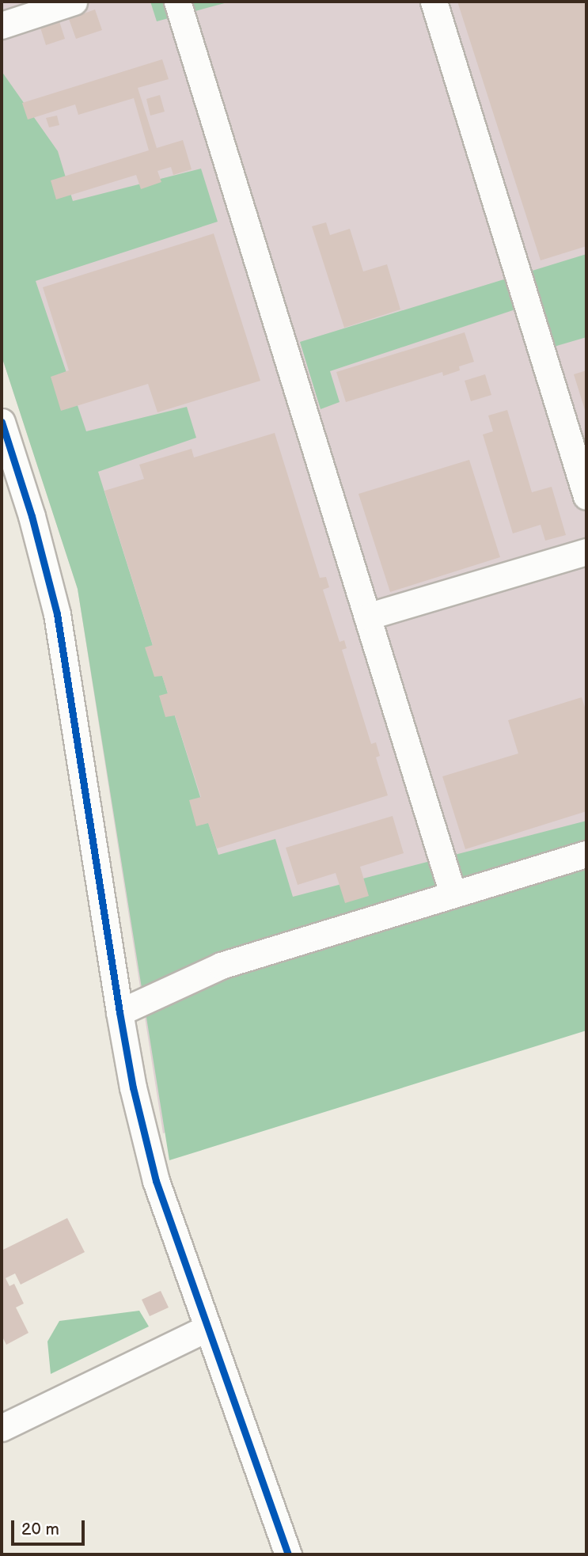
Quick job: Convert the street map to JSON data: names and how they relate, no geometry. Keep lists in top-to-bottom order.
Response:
{
  "scale_bar": "20 m"
}
